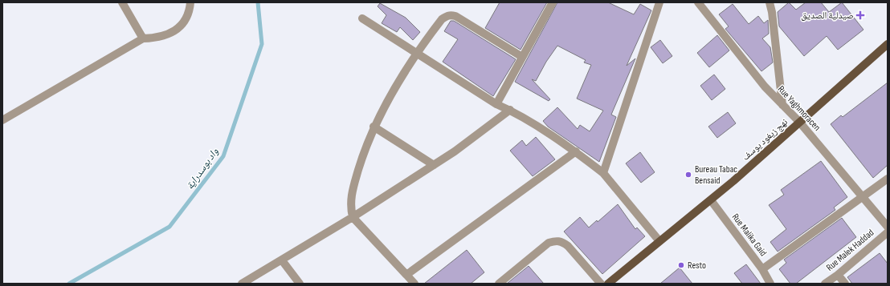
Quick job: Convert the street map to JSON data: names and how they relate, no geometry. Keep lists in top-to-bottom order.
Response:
{
  "streets": {
    "main road": ["نهج زيغود يوسف"],
    "street": ["Rue Yaghmoracen", "Rue Malika Gaid", "Rue Malek Haddad"]
  },
  "crossings": [
    ["Rue Yaghmoracen", "نهج زيغود يوسف"],
    ["نهج زيغود يوسف", "Rue Malika Gaid"]
  ],
  "water": ["واد بوسدراية"],
  "places": {
    "health": ["صيدلية الصديق"],
    "other": ["Bureau Tabac Bensaid", "Resto"]
  }
}
